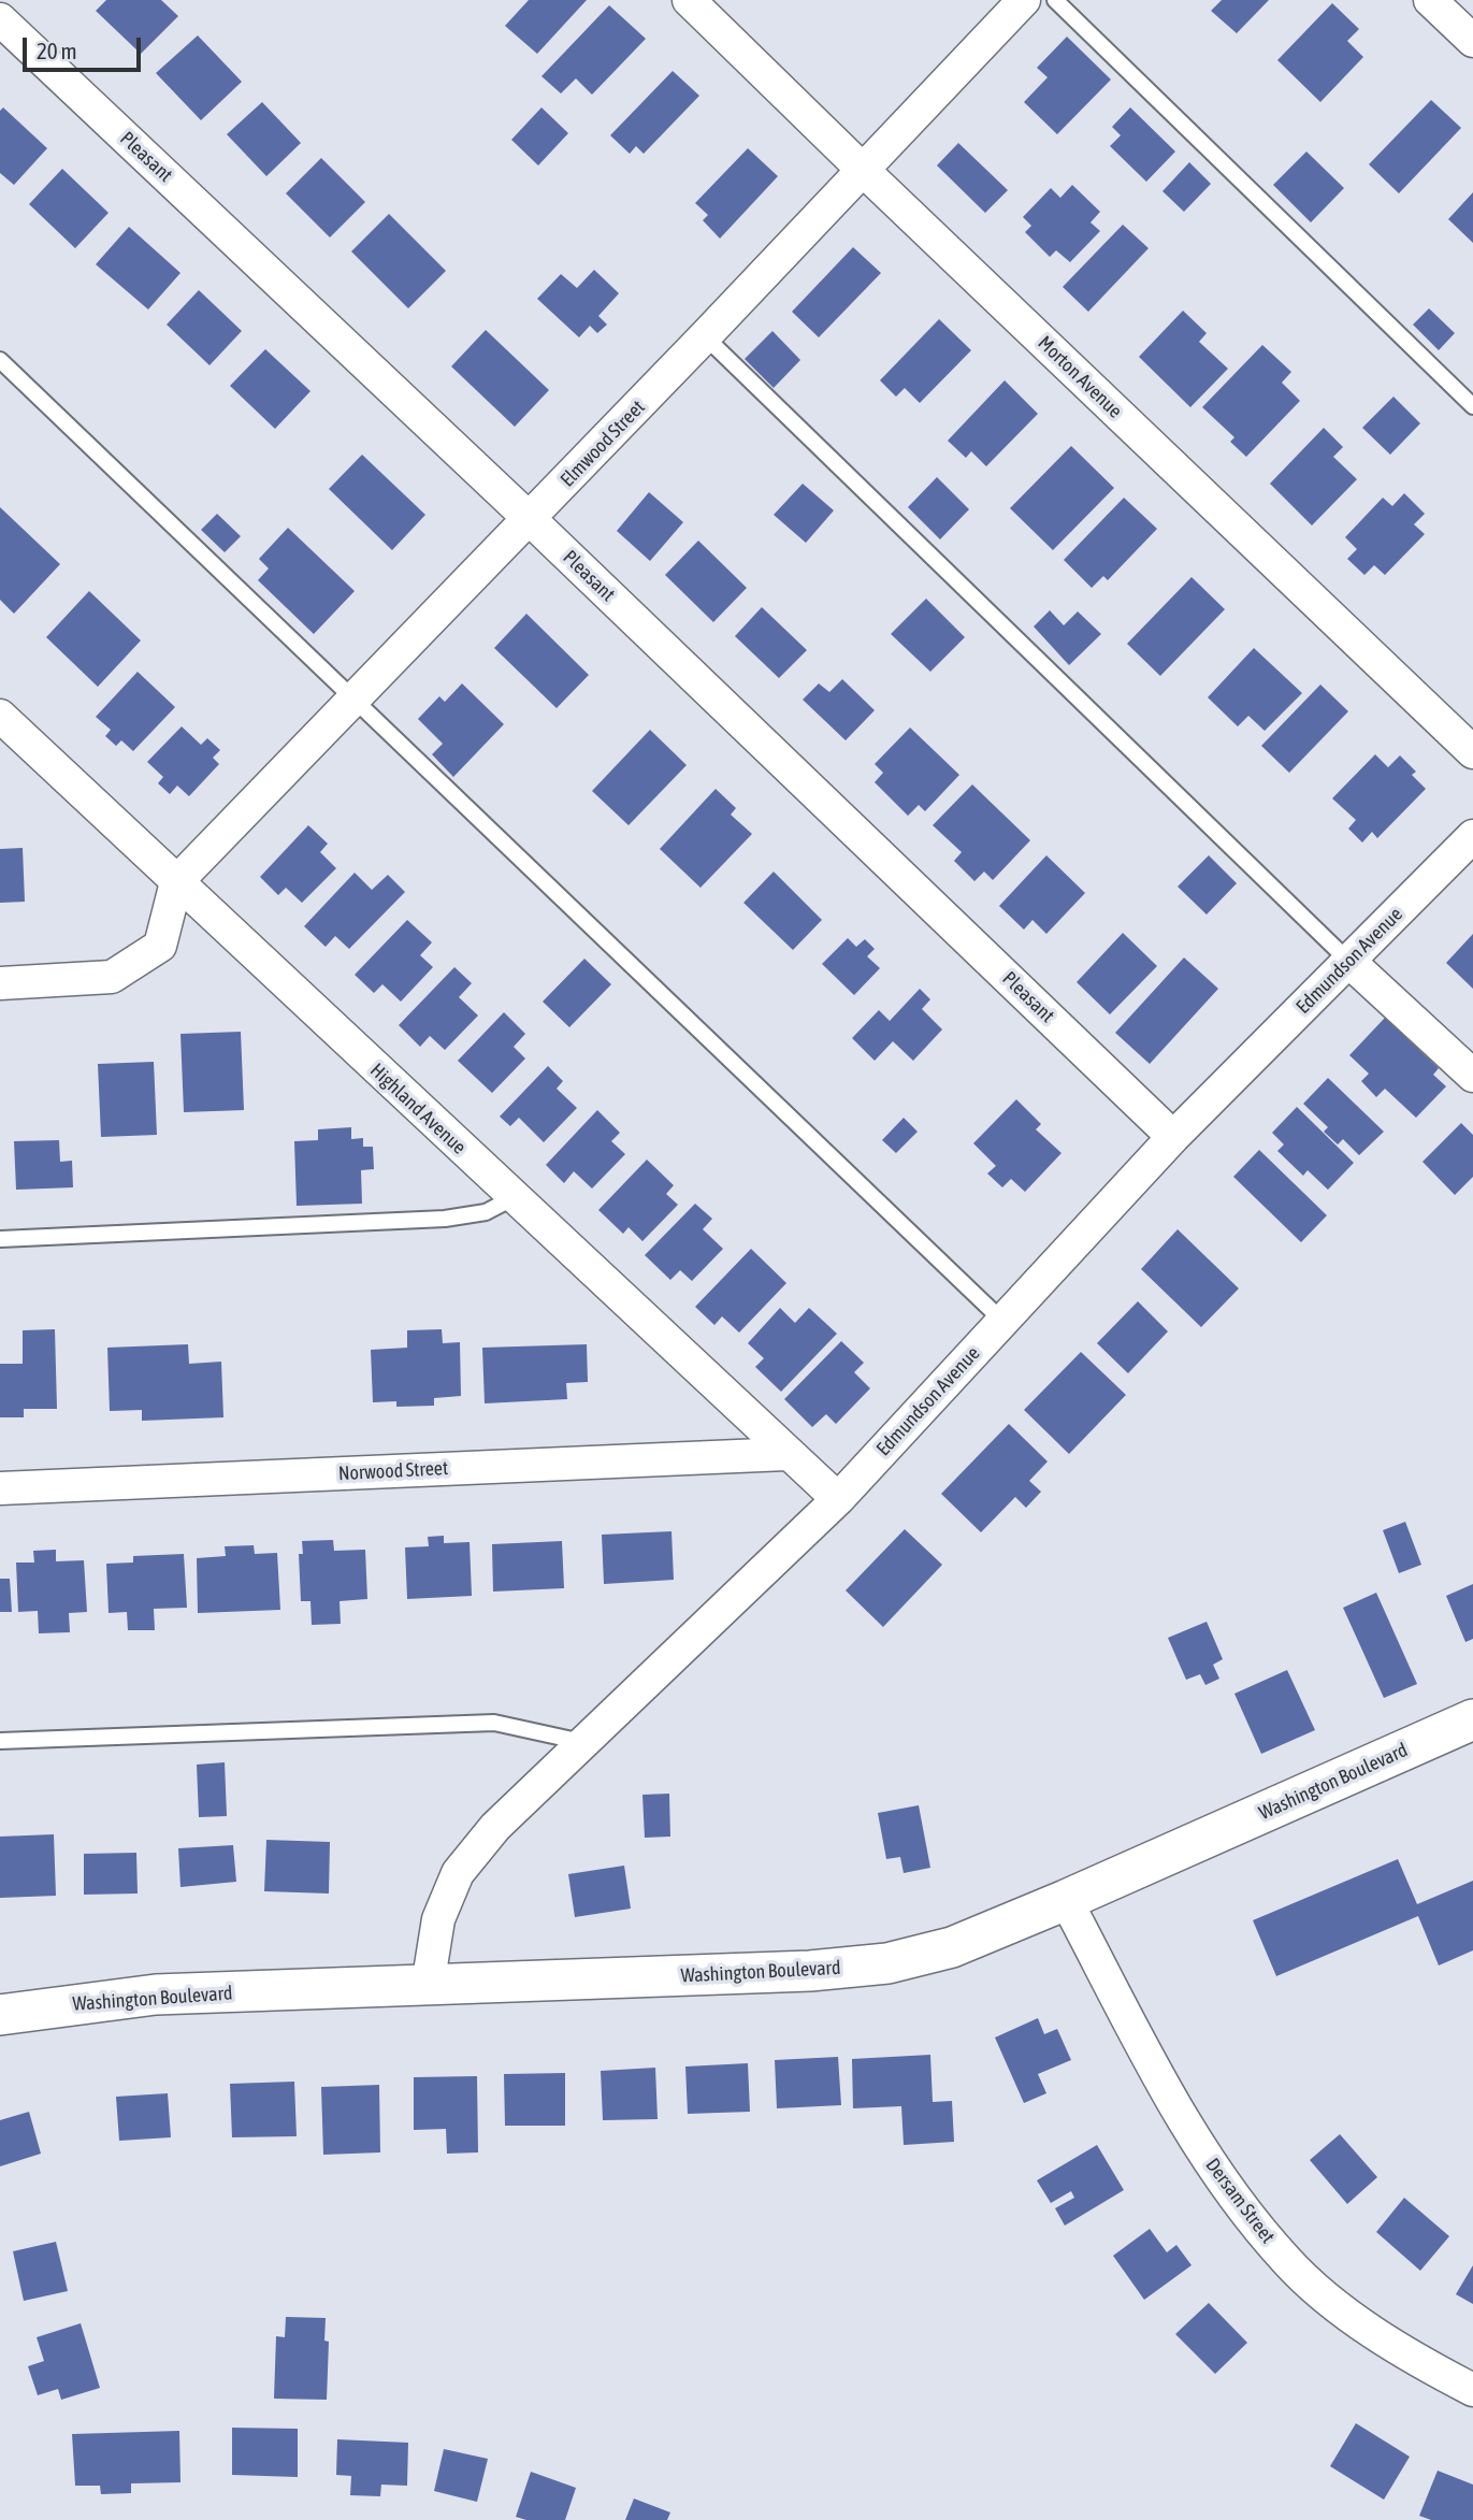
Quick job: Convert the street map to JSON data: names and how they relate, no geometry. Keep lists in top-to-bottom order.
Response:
{
  "streets": {
    "street": [
      "Pleasant",
      "Morton Avenue",
      "Elmwood Street",
      "Edmundson Avenue",
      "Highland Avenue",
      "Norwood Street",
      "Washington Boulevard",
      "Dersam Street"
    ]
  },
  "crossings": [
    ["Pleasant", "Elmwood Street"],
    ["Pleasant", "Edmundson Avenue"],
    ["Morton Avenue", "Elmwood Street"],
    ["Elmwood Street", "Highland Avenue"],
    ["Edmundson Avenue", "Highland Avenue"],
    ["Edmundson Avenue", "Washington Boulevard"],
    ["Highland Avenue", "Norwood Street"],
    ["Washington Boulevard", "Dersam Street"]
  ],
  "scale_bar": "20 m"
}
